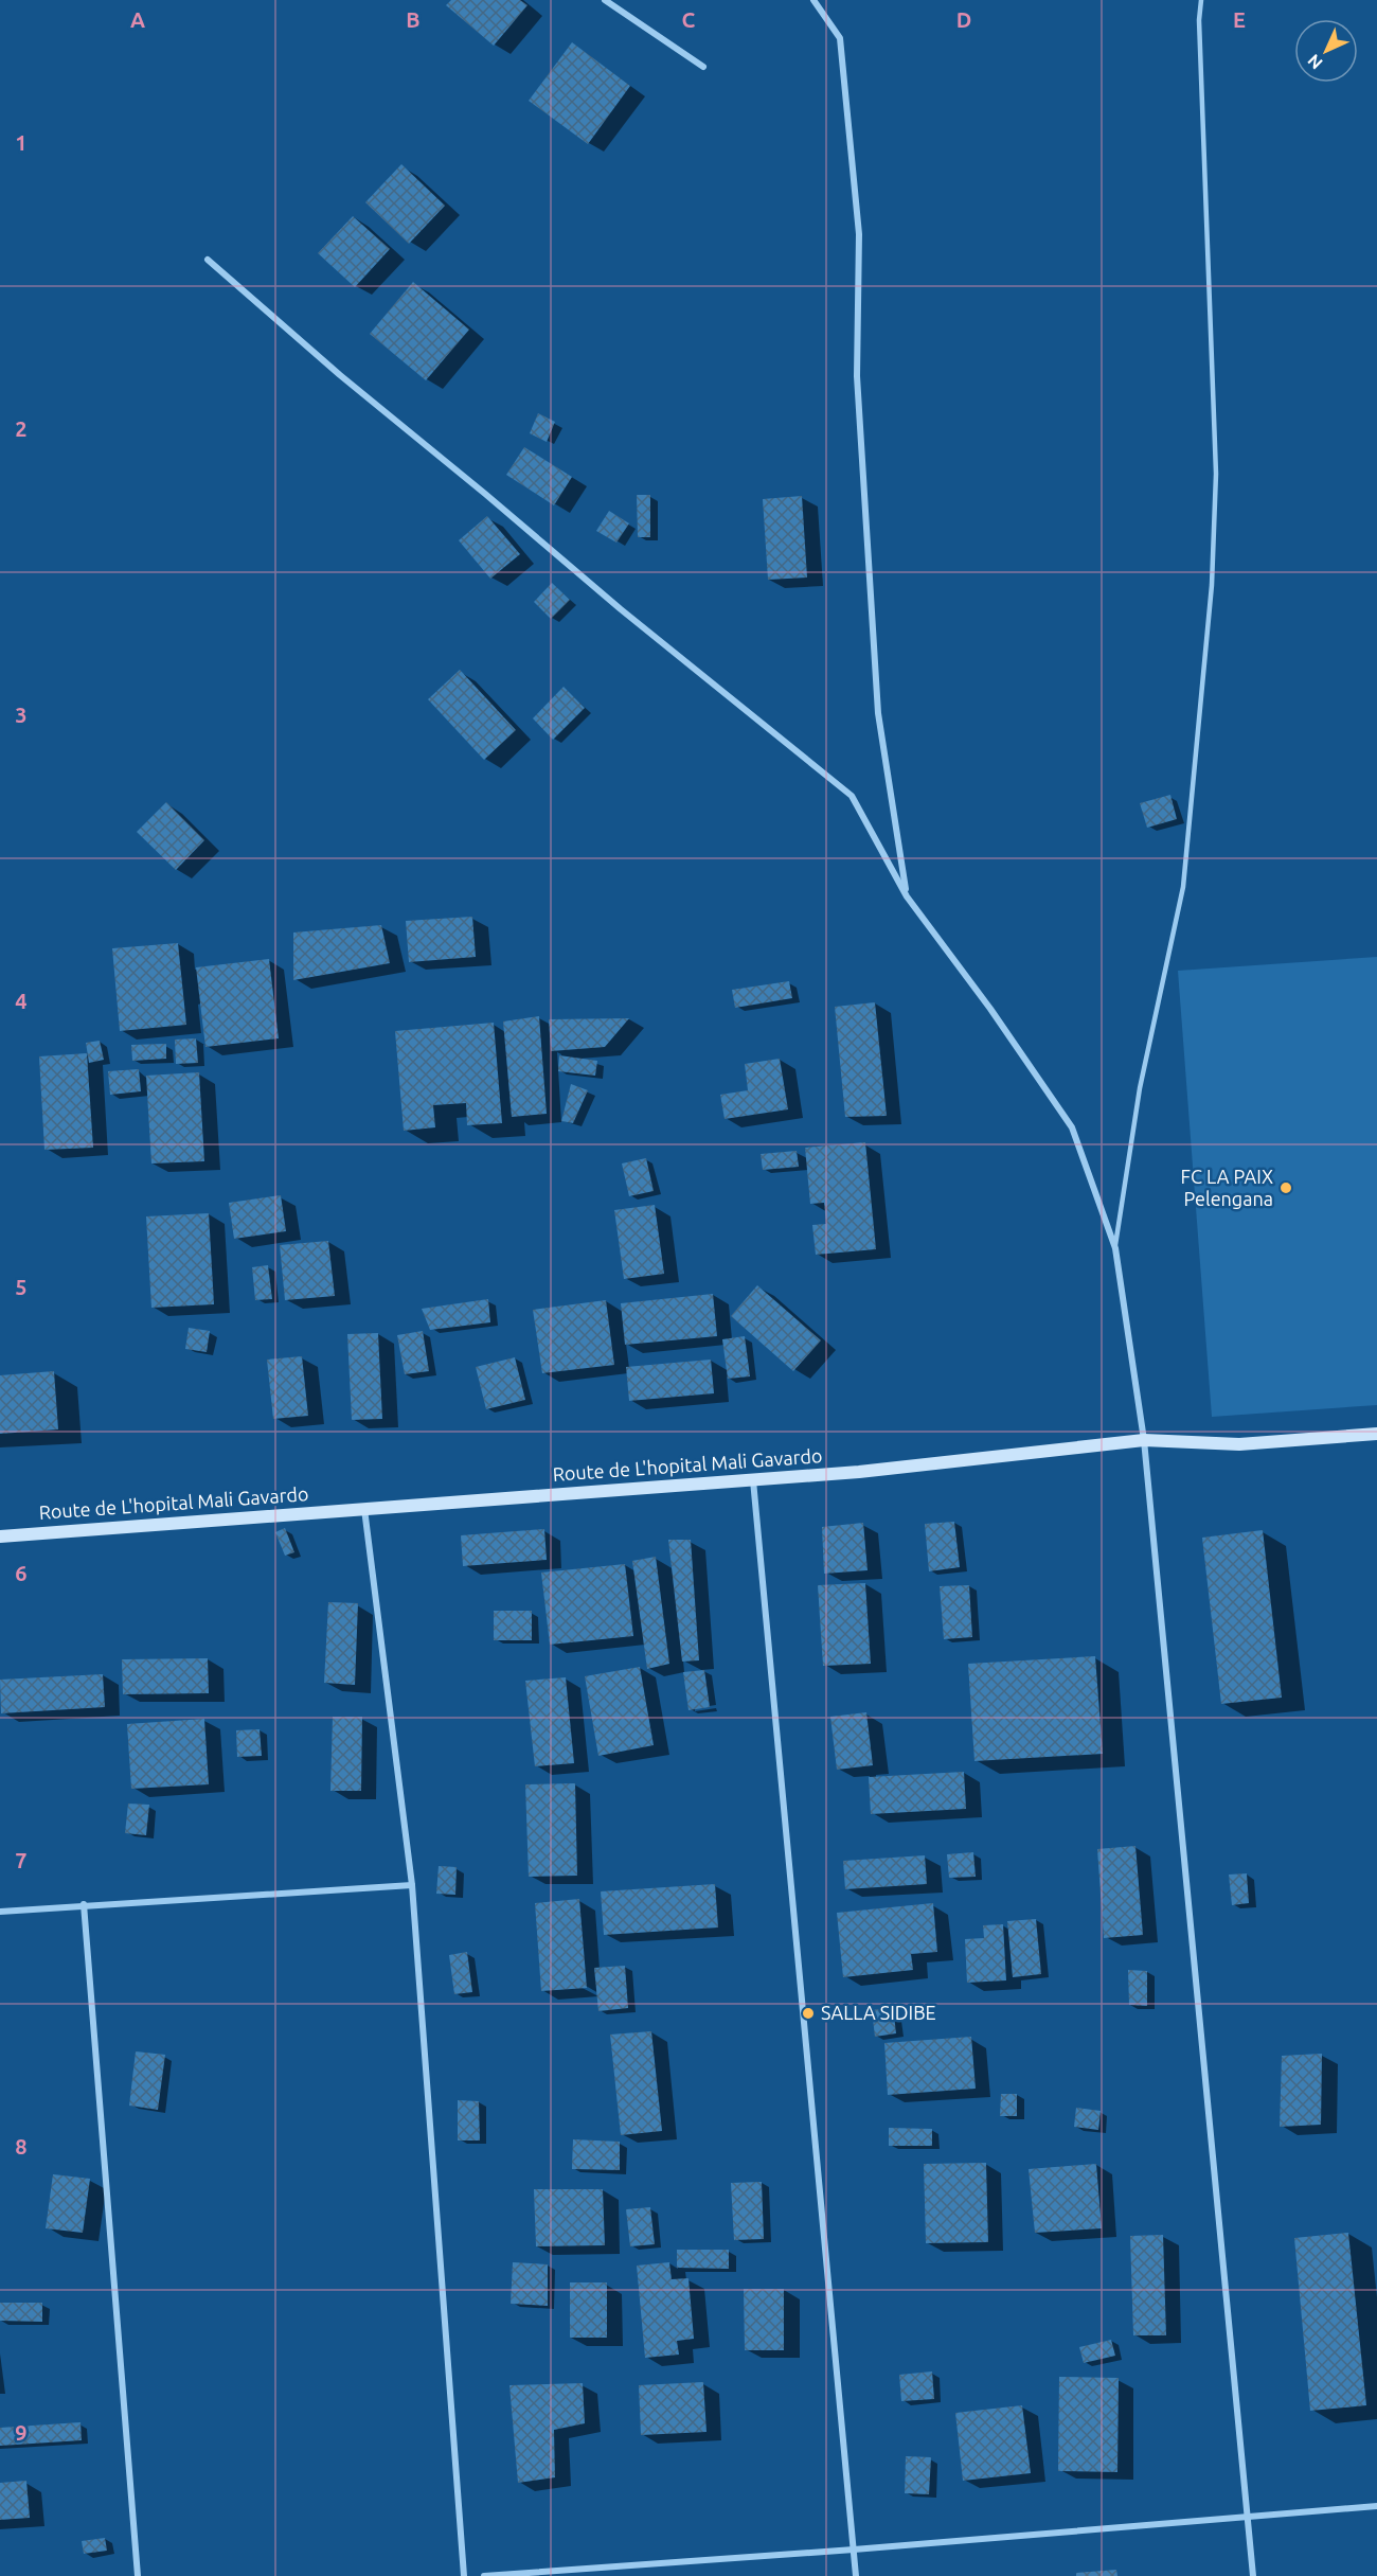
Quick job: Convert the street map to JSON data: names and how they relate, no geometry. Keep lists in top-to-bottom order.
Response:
{
  "streets": {
    "main road": ["Route de L'hopital Mali Gavardo"]
  },
  "places": ["FC LA PAIX Pelengana", "SALLA SIDIBE"],
  "north": "bottom left",
  "grid": {
    "columns": [
      "A",
      "B",
      "C",
      "D",
      "E"
    ],
    "rows": [
      "1",
      "2",
      "3",
      "4",
      "5",
      "6",
      "7",
      "8",
      "9"
    ]
  }
}
